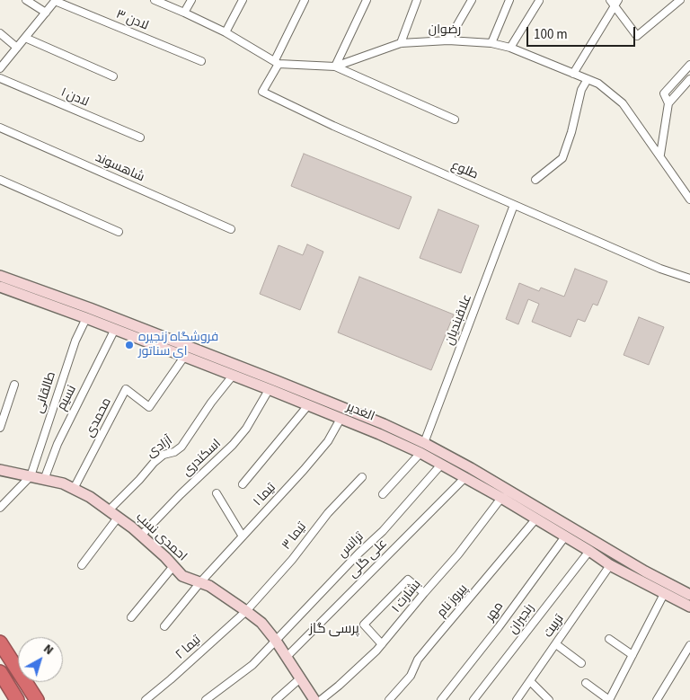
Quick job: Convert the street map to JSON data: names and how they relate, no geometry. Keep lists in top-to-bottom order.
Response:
{
  "streets": {
    "main road": ["الغدیر", "احمدی نسب"],
    "street": [
      "لادن ۳",
      "رضوان",
      "لادن ۱",
      "شاهسوند",
      "طلوع",
      "علاقبندیان",
      "طالقانی",
      "نسیم",
      "محمدی",
      "آزادی",
      "اسکندری",
      "تیما ۱",
      "تیما ۳",
      "ترانس",
      "علی گلی",
      "بشارت ۱",
      "پیروز نام",
      "مهر",
      "رنجبران",
      "تربیت",
      "تیما ۲"
    ]
  },
  "crossings": [
    ["رضوان", "طلوع"],
    ["طلوع", "علاقبندیان"],
    ["علاقبندیان", "الغدیر"],
    ["طالقانی", "الغدیر"],
    ["طالقانی", "احمدی نسب"],
    ["نسیم", "الغدیر"],
    ["نسیم", "احمدی نسب"],
    ["الغدیر", "محمدی"],
    ["الغدیر", "آزادی"],
    ["الغدیر", "اسکندری"],
    ["الغدیر", "تیما ۱"],
    ["الغدیر", "ترانس"],
    ["الغدیر", "علی گلی"],
    ["الغدیر", "بشارت ۱"],
    ["الغدیر", "پیروز نام"],
    ["الغدیر", "مهر"],
    ["الغدیر", "رنجبران"],
    ["الغدیر", "تربیت"],
    ["محمدی", "احمدی نسب"],
    ["آزادی", "احمدی نسب"],
    ["اسکندری", "احمدی نسب"],
    ["تیما ۱", "احمدی نسب"],
    ["تیما ۳", "احمدی نسب"],
    ["تیما ۳", "تیما ۲"],
    ["احمدی نسب", "ترانس"],
    ["احمدی نسب", "علی گلی"],
    ["احمدی نسب", "تیما ۲"]
  ],
  "districts": ["پرسی گاز"],
  "places": ["فروشگاه زنجیره ای سناتور"],
  "scale_bar": "100 m",
  "north": "top right"
}
